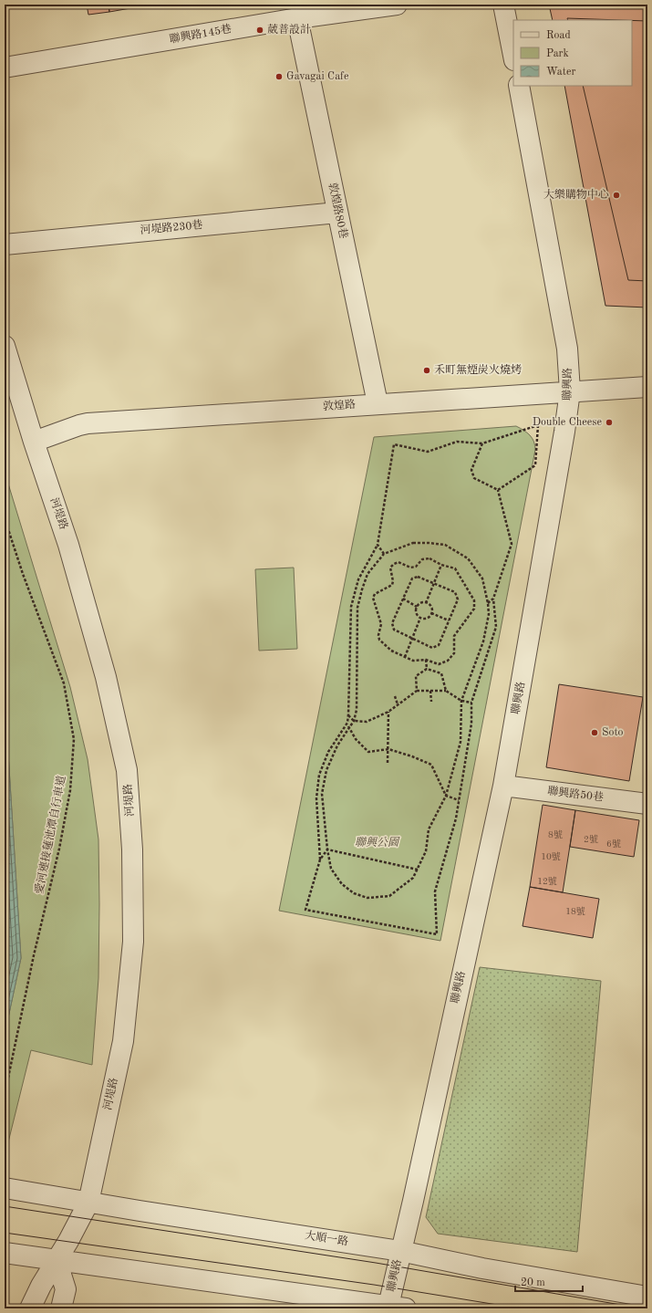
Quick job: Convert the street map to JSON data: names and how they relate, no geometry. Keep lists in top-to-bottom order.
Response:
{
  "streets": {
    "street": [
      "聯興路145巷",
      "敦煌路80巷",
      "河堤路230巷",
      "聯興路",
      "敦煌路",
      "河堤路",
      "聯興路50巷",
      "大順一路"
    ],
    "path": ["愛河連接蓮池潭自行車道"]
  },
  "crossings": [
    ["聯興路145巷", "敦煌路80巷"],
    ["敦煌路80巷", "河堤路230巷"],
    ["敦煌路80巷", "敦煌路"],
    ["聯興路", "敦煌路"],
    ["聯興路", "聯興路50巷"],
    ["聯興路", "大順一路"],
    ["敦煌路", "河堤路"],
    ["河堤路", "大順一路"]
  ],
  "parks": ["聯興公園"],
  "places": [
    "葳普設計",
    "Gavagai Cafe",
    "大樂購物中心",
    "禾町無煙炭火燒烤",
    "Double Cheese",
    "Soto"
  ],
  "house_numbers": [
    "8號",
    "2號",
    "6號",
    "10號",
    "12號",
    "18號"
  ],
  "legend": ["Road", "Park", "Water"],
  "scale_bar": "20 m"
}
